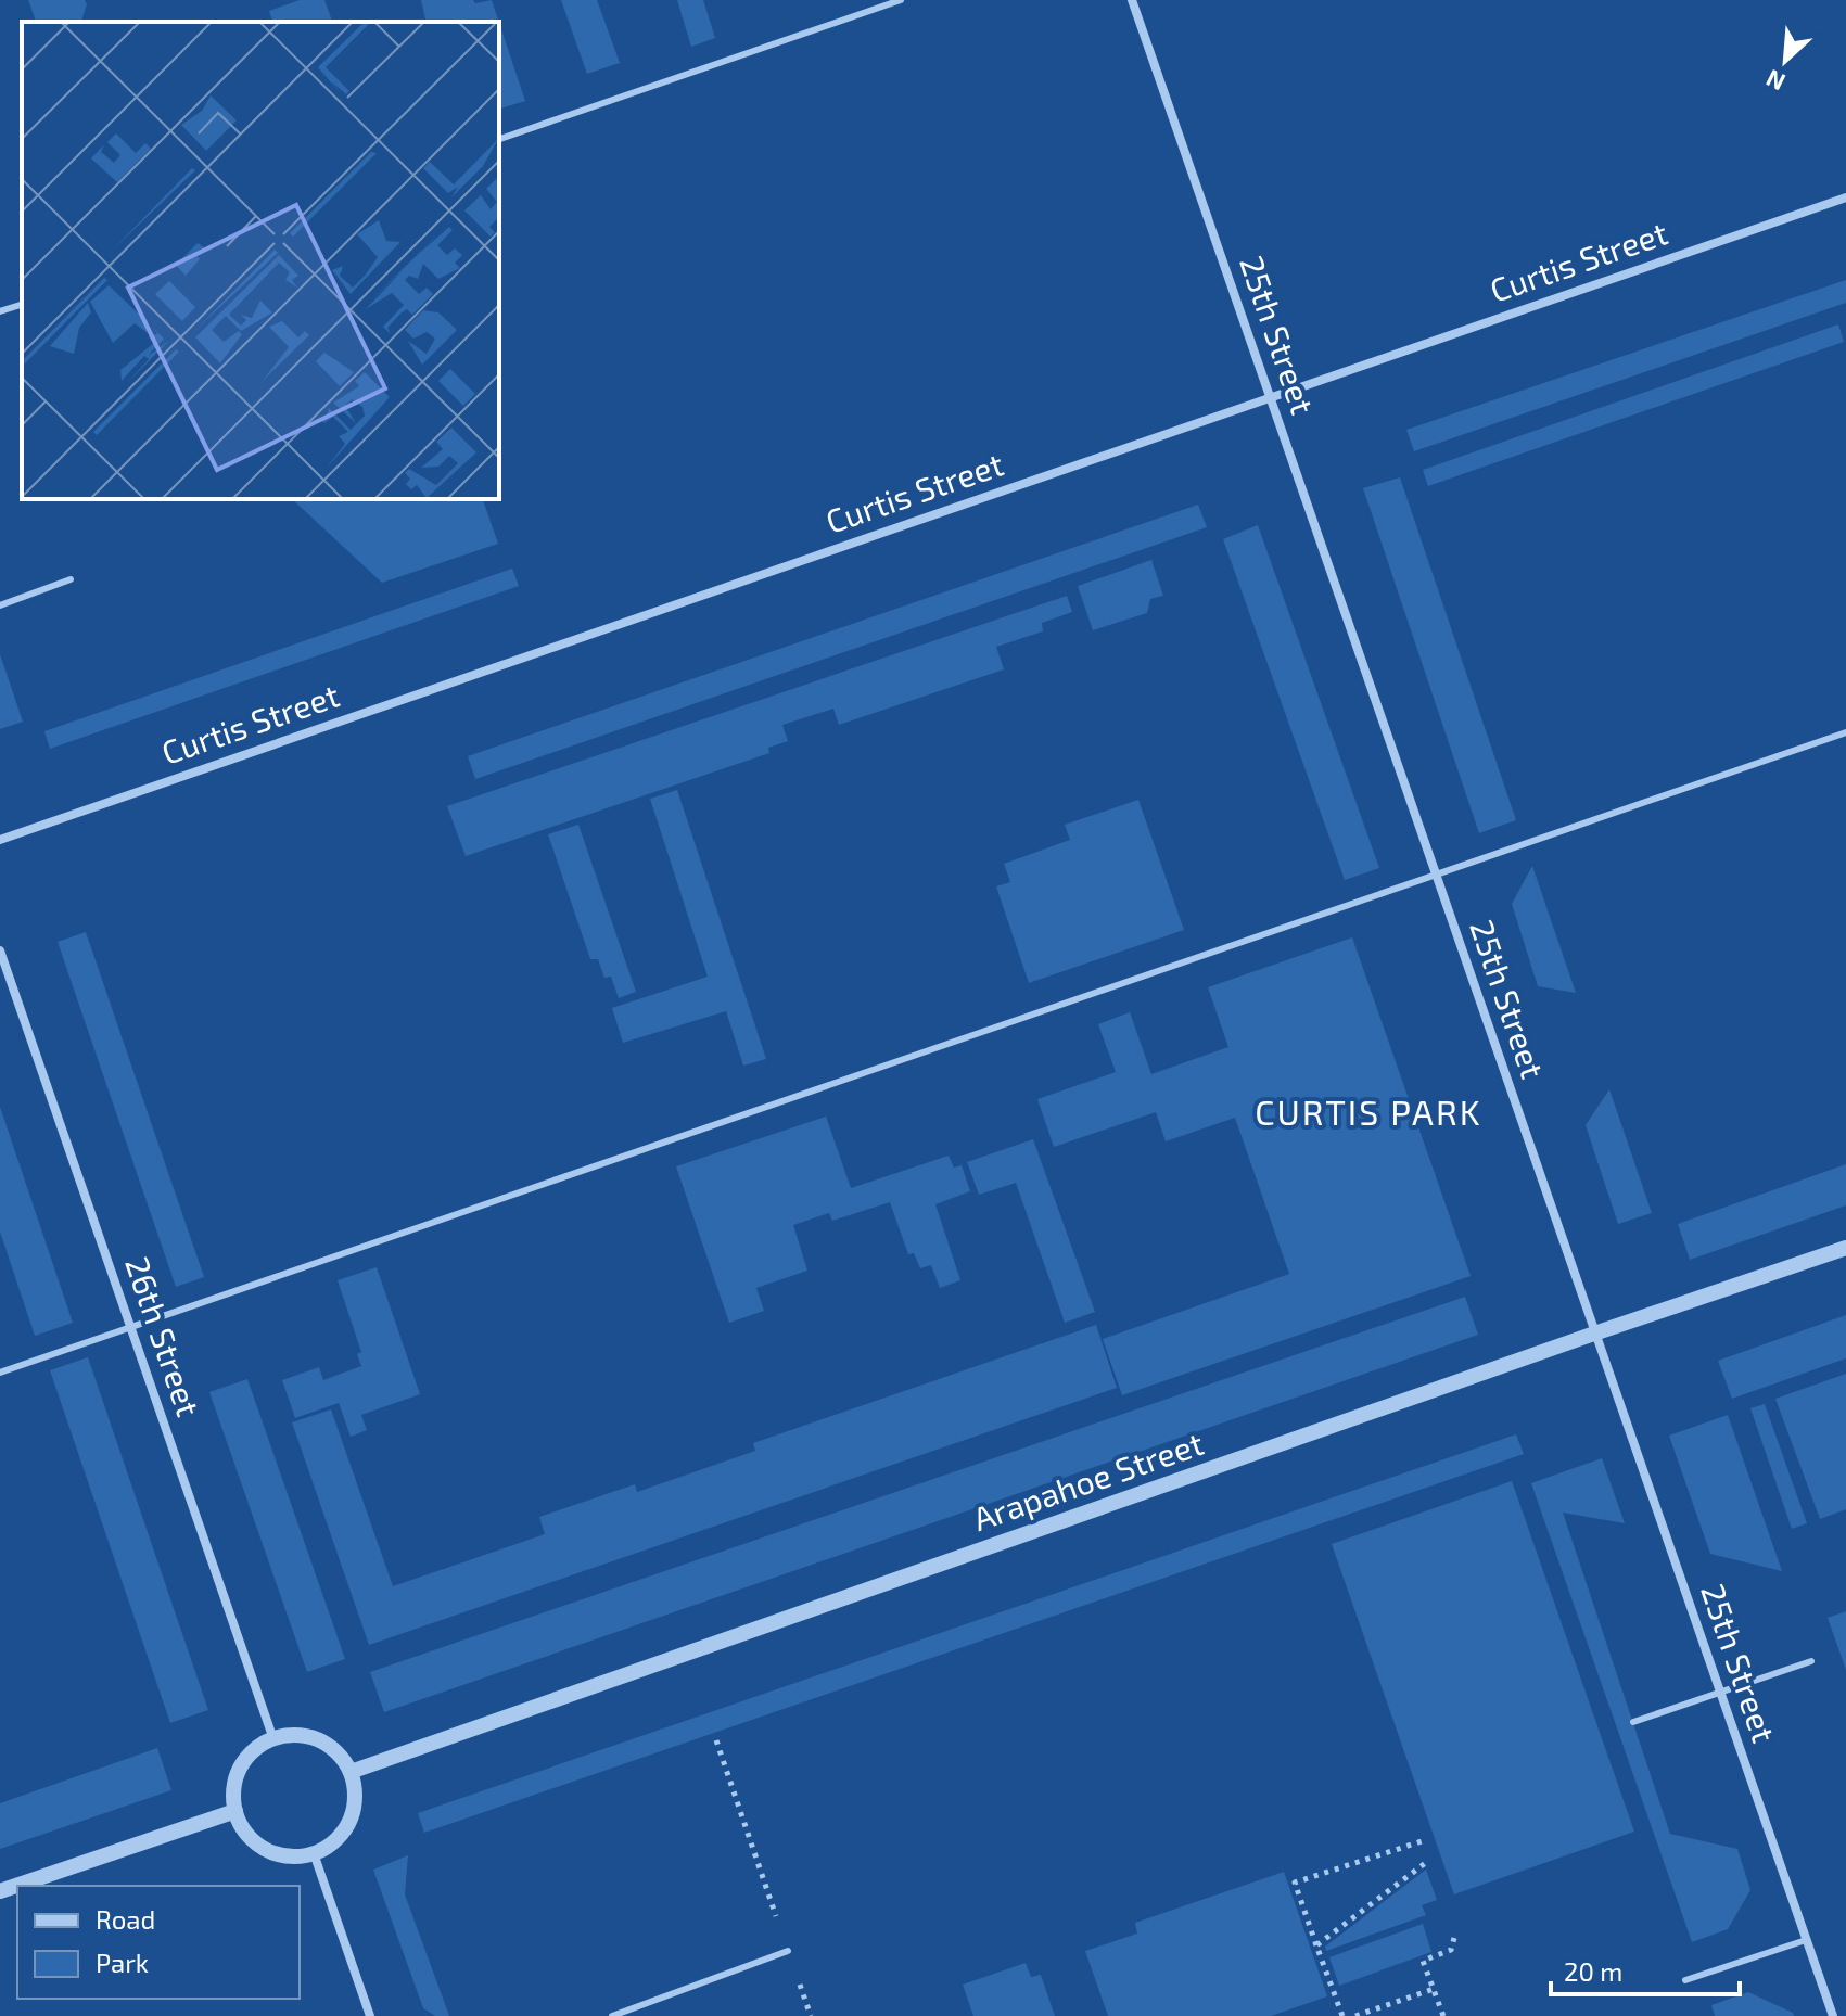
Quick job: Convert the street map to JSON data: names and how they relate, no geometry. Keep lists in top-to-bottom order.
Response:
{
  "streets": {
    "street": [
      "Curtis Street",
      "25th Street",
      "26th Street",
      "Arapahoe Street"
    ]
  },
  "crossings": [
    ["Curtis Street", "25th Street"],
    ["25th Street", "Arapahoe Street"],
    ["26th Street", "Arapahoe Street"]
  ],
  "districts": ["CURTIS PARK"],
  "legend": ["Road", "Park"],
  "scale_bar": "20 m",
  "north": "bottom left"
}
